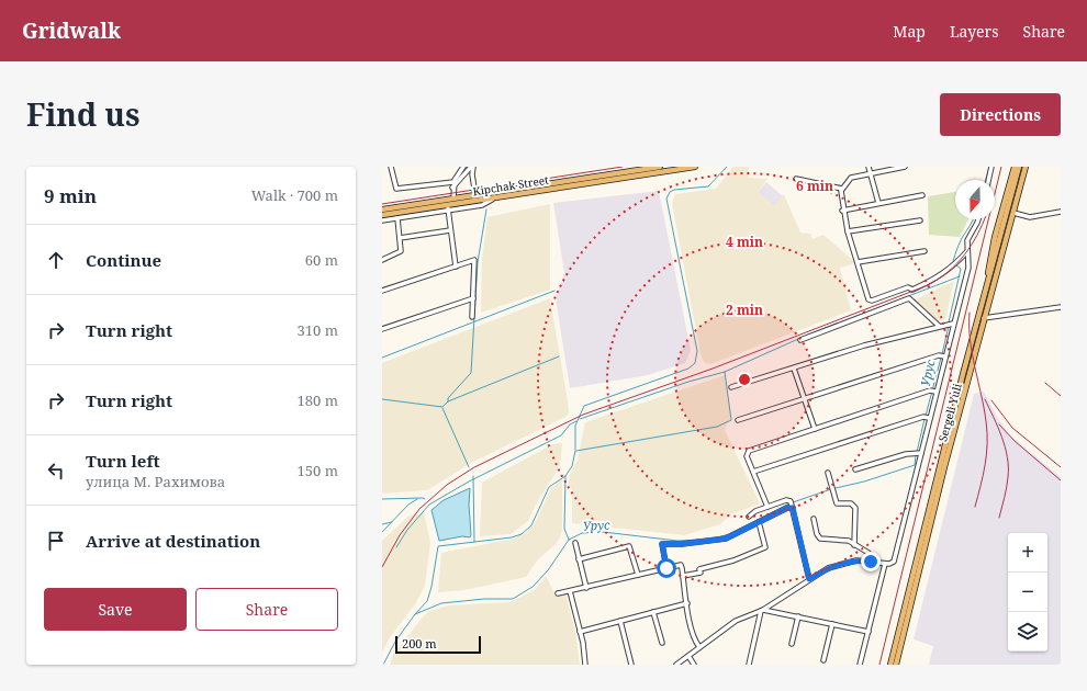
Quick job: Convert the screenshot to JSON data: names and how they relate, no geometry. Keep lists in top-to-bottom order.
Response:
{
  "streets": {
    "main road": ["Kipchak Street", "Sergeli Yuli"]
  },
  "water": ["Урус"],
  "scale_bar": "200 m",
  "north": "bottom",
  "page": {
    "header": "Gridwalk",
    "nav": ["Map", "Layers", "Share"],
    "title": "Find us",
    "buttons": [
      "Directions",
      ["Save", "Share"]
    ],
    "heading": ["9 min", "Walk · 700 m"],
    "list": [
      ["Continue", "60 m"],
      ["Turn right", "310 m"],
      ["Turn right", "180 m"],
      ["Turn left", "улица М. Рахимова", "150 m"],
      "Arrive at destination"
    ],
    "map_buttons": ["+", "−"],
    "scale": "200 m"
  },
  "rings": ["6 min", "4 min", "2 min"]
}
